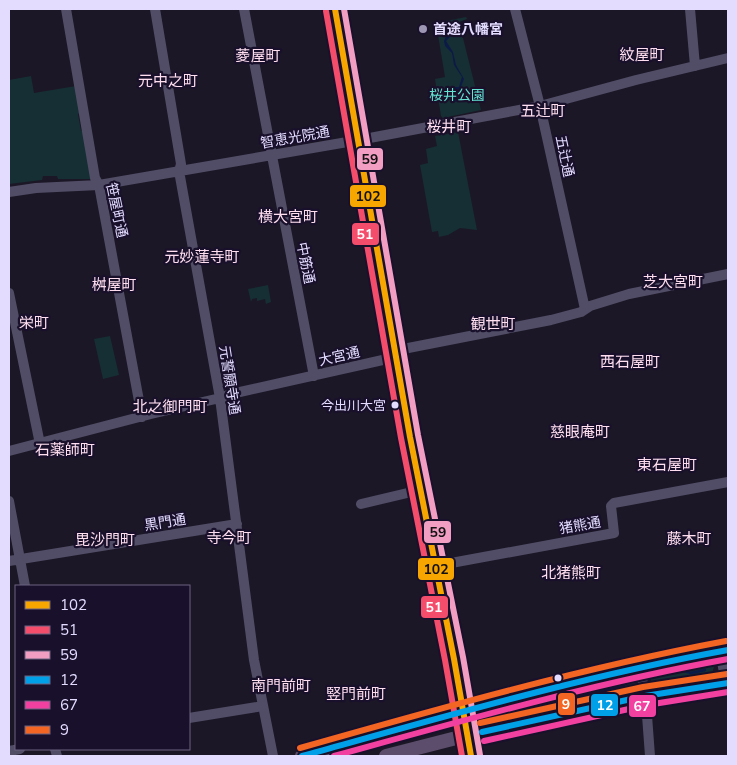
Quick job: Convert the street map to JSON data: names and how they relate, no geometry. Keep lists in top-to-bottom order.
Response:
{
  "streets": {
    "street": [
      "智恵光院通",
      "五辻通",
      "笹屋町通",
      "中筋通",
      "大宮通",
      "元誓願寺通",
      "黒門通",
      "猪熊通"
    ]
  },
  "crossings": [
    ["智恵光院通", "五辻通"],
    ["智恵光院通", "笹屋町通"],
    ["智恵光院通", "中筋通"],
    ["智恵光院通", "元誓願寺通"],
    ["五辻通", "大宮通"],
    ["笹屋町通", "大宮通"],
    ["中筋通", "大宮通"],
    ["大宮通", "元誓願寺通"],
    ["元誓願寺通", "黒門通"]
  ],
  "districts": [
    "紋屋町",
    "菱屋町",
    "元中之町",
    "五辻町",
    "桜井町",
    "横大宮町",
    "元妙蓮寺町",
    "芝大宮町",
    "桝屋町",
    "栄町",
    "観世町",
    "西石屋町",
    "北之御門町",
    "慈眼庵町",
    "石薬師町",
    "東石屋町",
    "寺今町",
    "藤木町",
    "毘沙門町",
    "北猪熊町",
    "南門前町",
    "竪門前町"
  ],
  "parks": ["桜井公園"],
  "places": ["首途八幡宮", "今出川大宮"],
  "lines": [
    "transit line 102",
    "transit line 59",
    "transit line 51",
    "transit line 9",
    "transit line 12",
    "transit line 67"
  ],
  "legend": [
    "102",
    "51",
    "59",
    "12",
    "67",
    "9"
  ]
}
